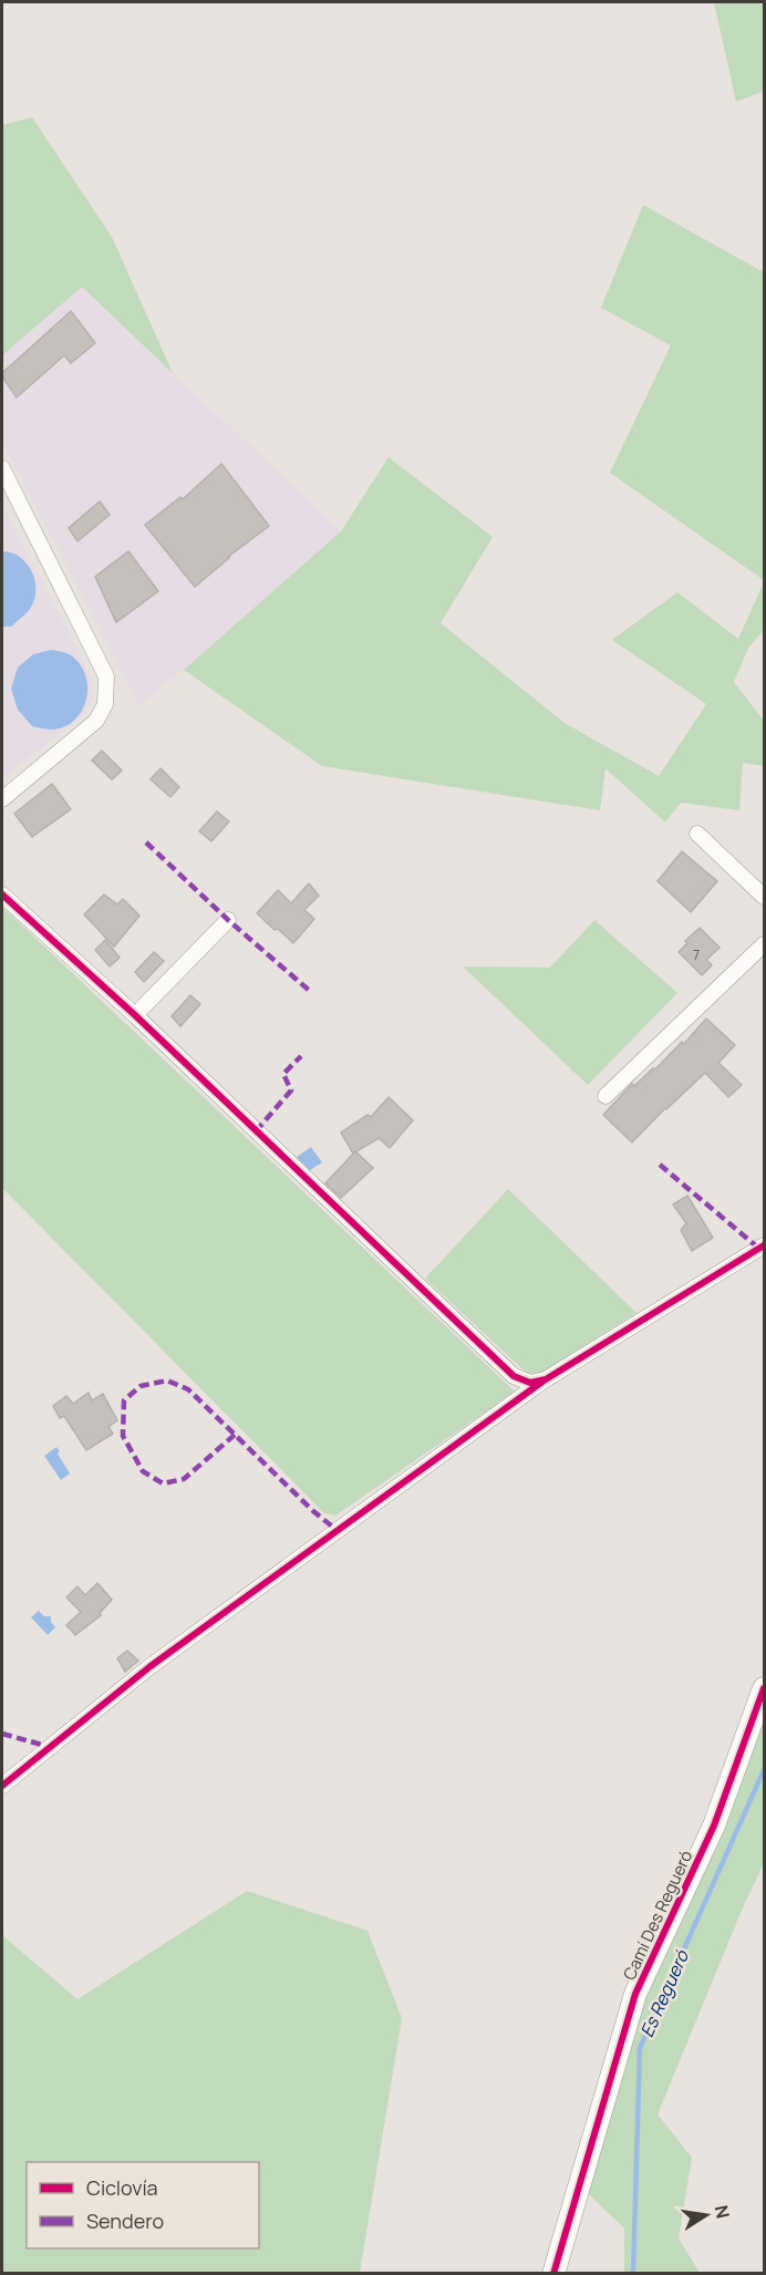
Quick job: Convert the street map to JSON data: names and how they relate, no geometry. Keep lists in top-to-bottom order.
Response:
{
  "streets": {
    "street": ["Camí Des Regueró"]
  },
  "water": ["Es Regueró"],
  "house_numbers": ["7"],
  "legend": ["Ciclovía", "Sendero"],
  "north": "right"
}
